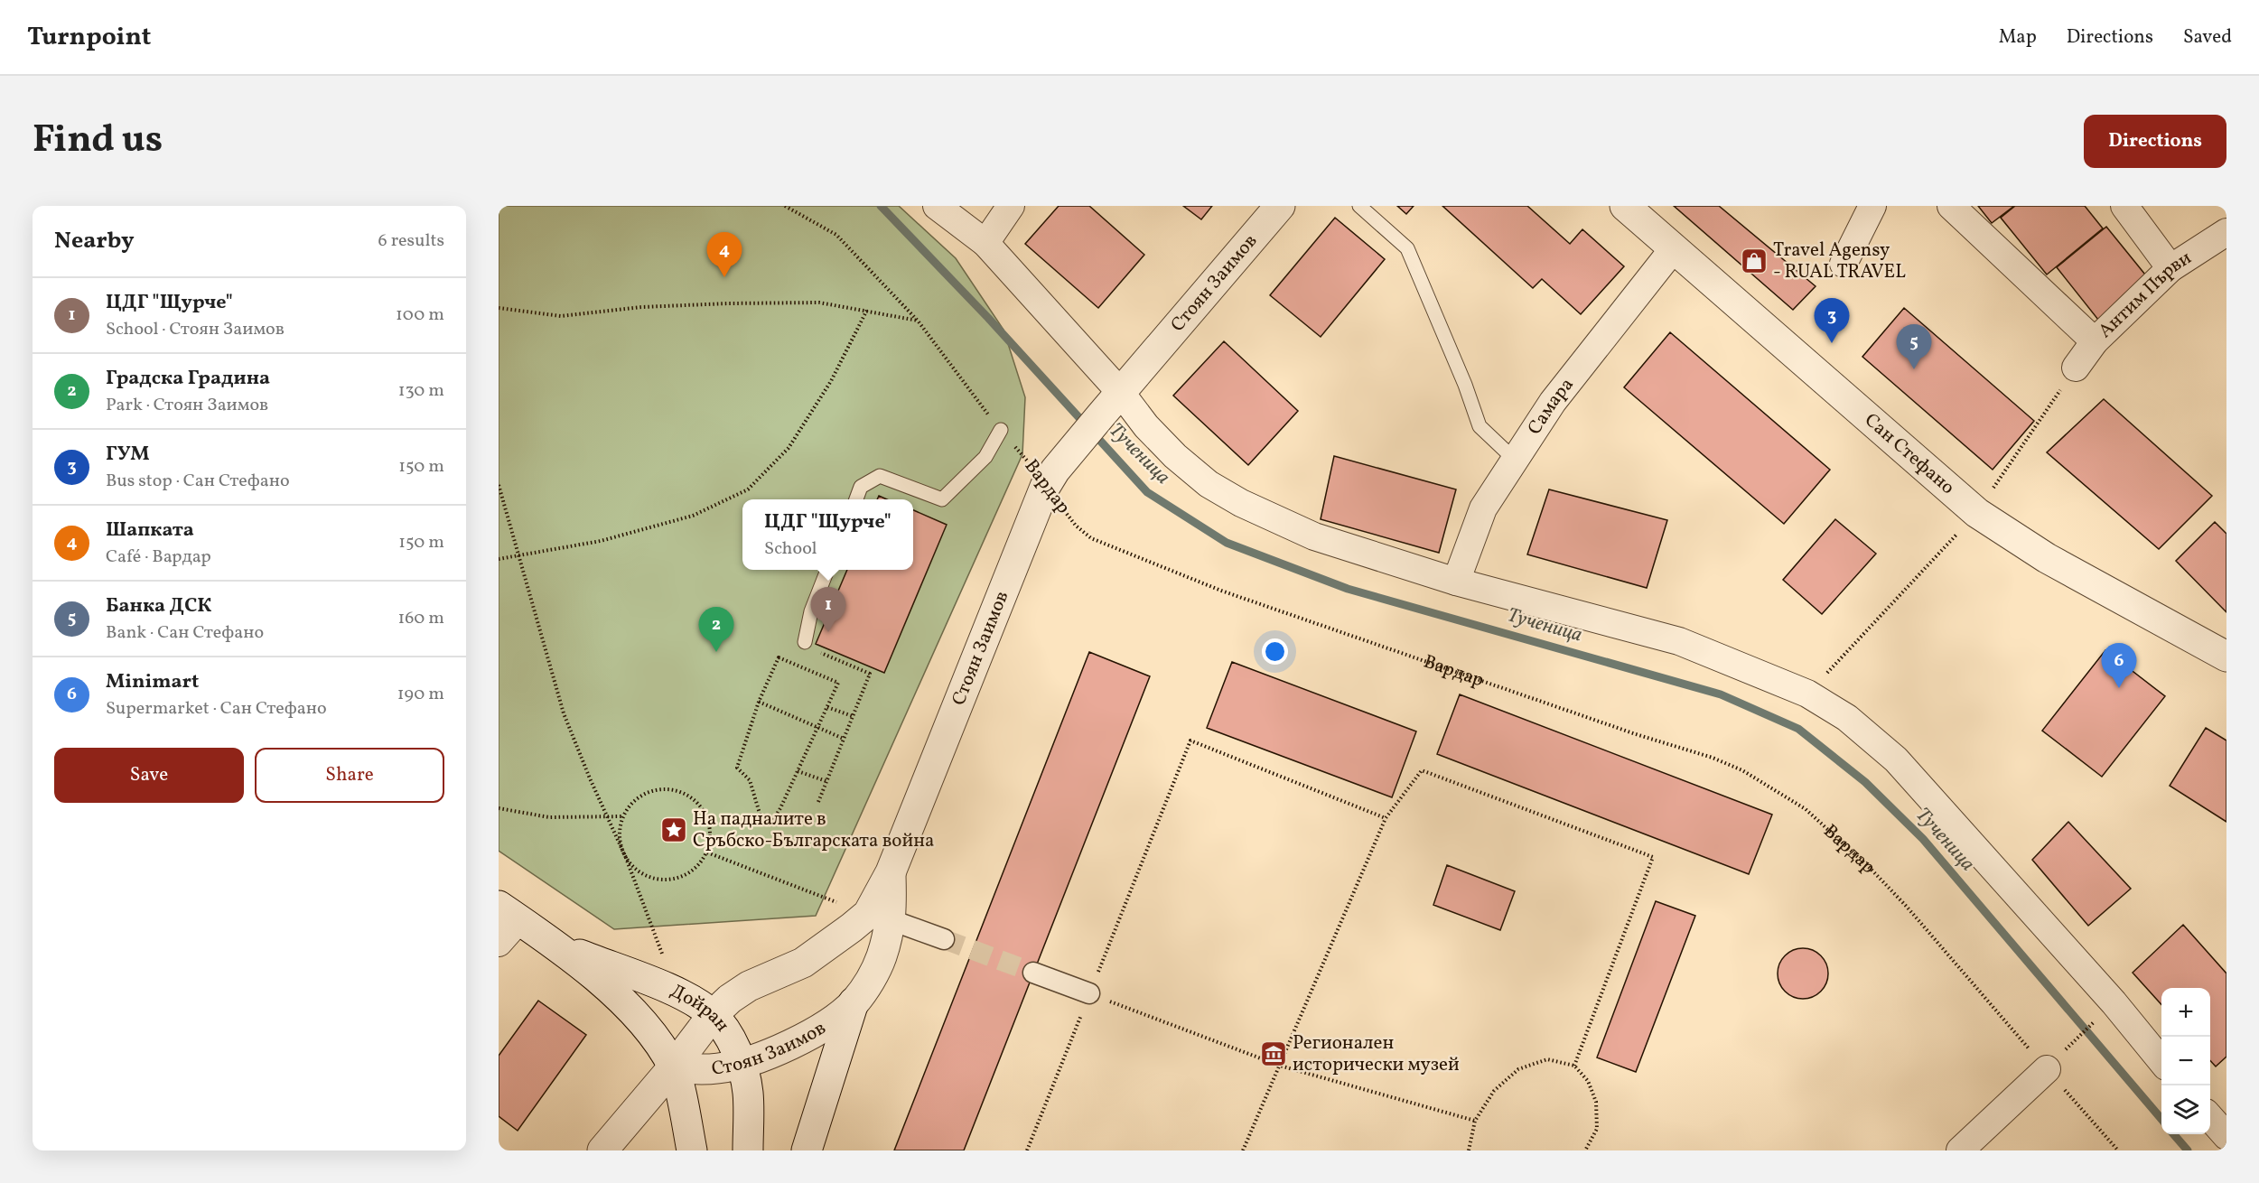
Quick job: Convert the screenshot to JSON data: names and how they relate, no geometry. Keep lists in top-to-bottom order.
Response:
{
  "streets": {
    "street": [
      "Стоян Заимов",
      "Антим Първи",
      "Самара",
      "Сан Стефано",
      "Дойран"
    ],
    "path": ["Вардар"]
  },
  "crossings": [
    ["Стоян Заимов", "Вардар"],
    ["Стоян Заимов", "Дойран"],
    ["Самара", "Сан Стефано"]
  ],
  "water": ["Тученица"],
  "places": {
    "shop": ["Travel Agensy - RUAL TRAVEL"],
    "place": ["На падналите в Сръбско-Българската война"],
    "museum": ["Регионален исторически музей"]
  },
  "page": {
    "header": "Turnpoint",
    "nav": ["Map", "Directions", "Saved"],
    "title": "Find us",
    "buttons": [
      "Directions",
      ["Save", "Share"]
    ],
    "heading": ["Nearby", "6 results"],
    "pins": [
      "4",
      "3",
      "5",
      "1",
      "2",
      "6"
    ],
    "list": [
      {
        "mark": "1",
        "name": "ЦДГ \"Щурче\"",
        "note": "School · Стоян Заимов",
        "value": "100 m"
      },
      {
        "mark": "2",
        "name": "Градска Градина",
        "note": "Park · Стоян Заимов",
        "value": "130 m"
      },
      {
        "mark": "3",
        "name": "ГУМ",
        "note": "Bus stop · Сан Стефано",
        "value": "150 m"
      },
      {
        "mark": "4",
        "name": "Шапката",
        "note": "Café · Вардар",
        "value": "150 m"
      },
      {
        "mark": "5",
        "name": "Банка ДСК",
        "note": "Bank · Сан Стефано",
        "value": "160 m"
      },
      {
        "mark": "6",
        "name": "Minimart",
        "note": "Supermarket · Сан Стефано",
        "value": "190 m"
      }
    ],
    "popup": ["ЦДГ \"Щурче\"", "School"],
    "map_buttons": ["+", "−"]
  }
}
